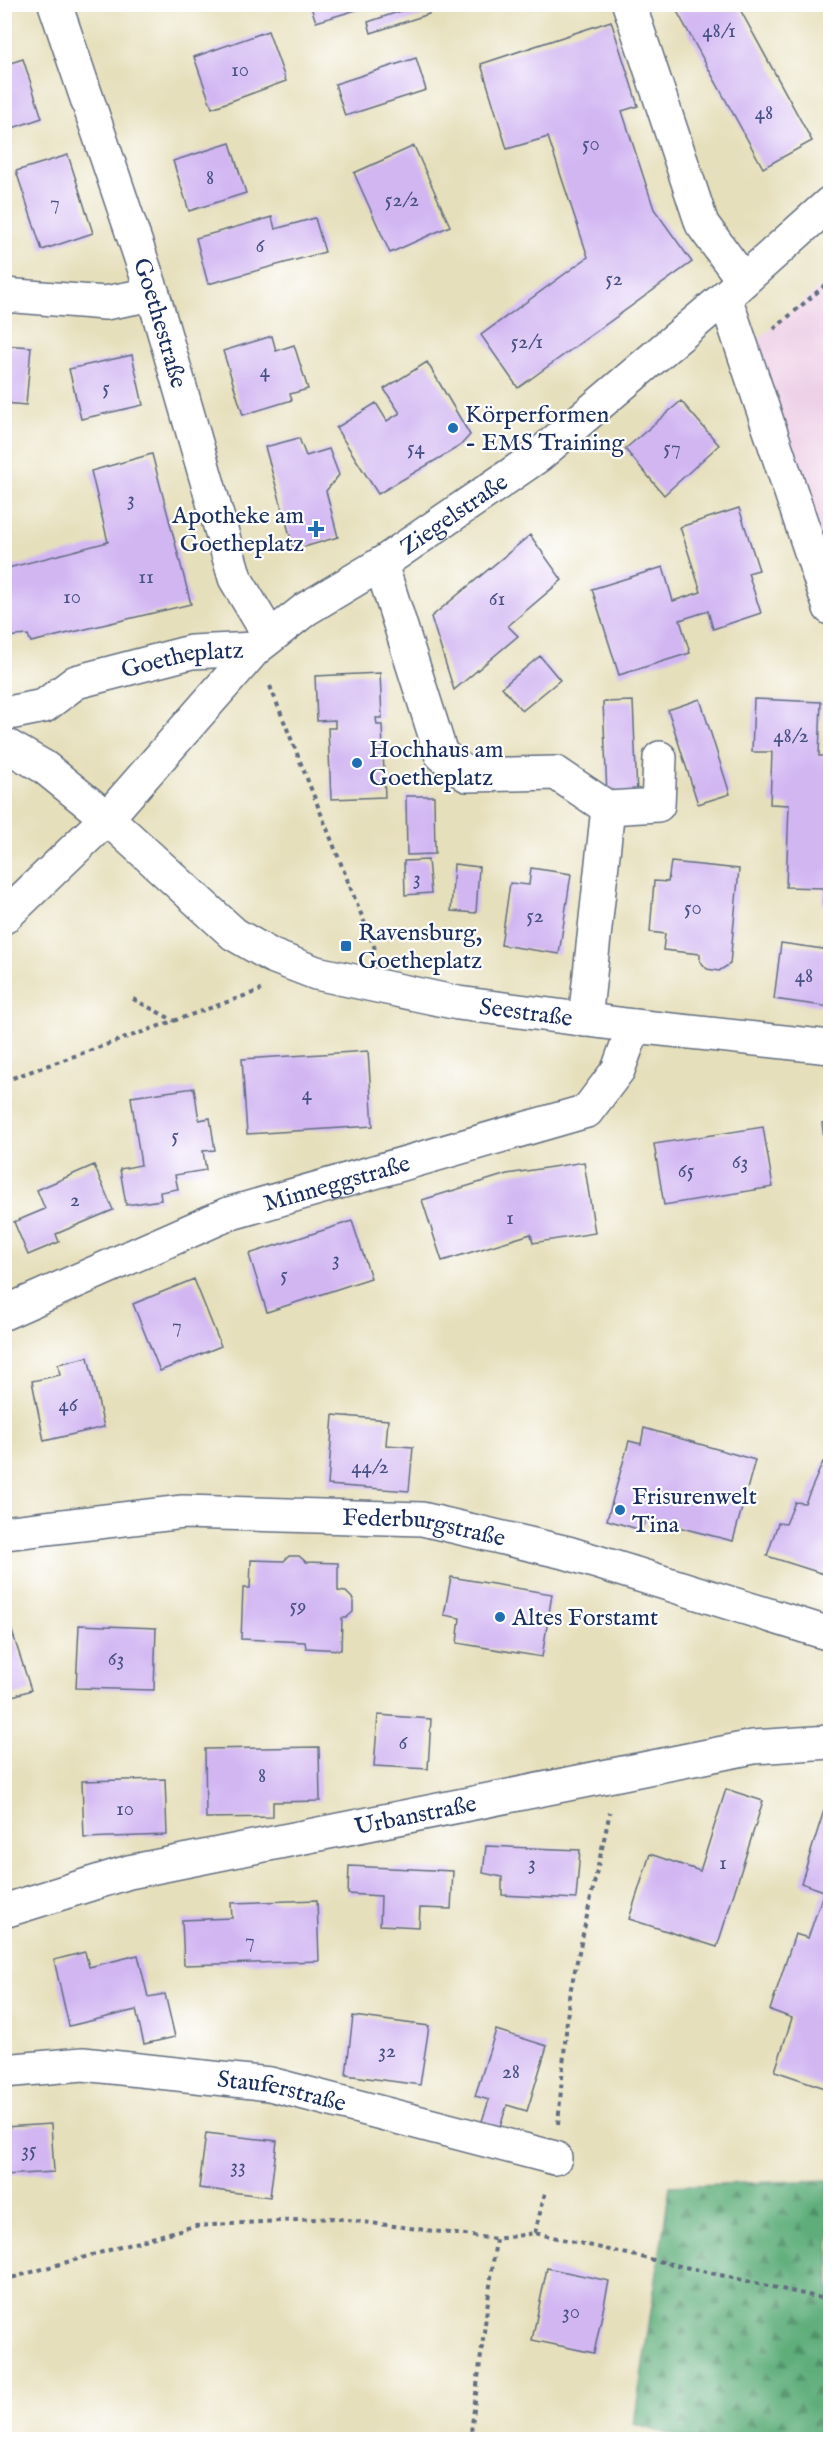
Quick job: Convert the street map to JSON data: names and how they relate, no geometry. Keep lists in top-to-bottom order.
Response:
{
  "streets": {
    "street": [
      "Goethestraße",
      "Ziegelstraße",
      "Goetheplatz",
      "Seestraße",
      "Minneggstraße",
      "Federburgstraße",
      "Urbanstraße",
      "Stauferstraße"
    ]
  },
  "crossings": [
    ["Goethestraße", "Ziegelstraße"],
    ["Goethestraße", "Goetheplatz"],
    ["Ziegelstraße", "Goetheplatz"],
    ["Goetheplatz", "Seestraße"],
    ["Seestraße", "Minneggstraße"]
  ],
  "places": {
    "other": [
      "Körperformen - EMS Training",
      "Hochhaus am Goetheplatz",
      "Frisurenwelt Tina",
      "Altes Forstamt"
    ],
    "health": ["Apotheke am Goetheplatz"],
    "transit": ["Ravensburg, Goetheplatz"]
  },
  "house_numbers": [
    "48/1",
    "10",
    "48",
    "50",
    "8",
    "52/2",
    "7",
    "6",
    "52",
    "52/1",
    "4",
    "5",
    "54",
    "57",
    "3",
    "11",
    "10",
    "61",
    "48/2",
    "3",
    "50",
    "52",
    "48",
    "4",
    "5",
    "63",
    "65",
    "2",
    "1",
    "3",
    "5",
    "7",
    "46",
    "44/2",
    "59",
    "63",
    "6",
    "8",
    "10",
    "3",
    "1",
    "7",
    "32",
    "28",
    "35",
    "33",
    "30"
  ]
}
